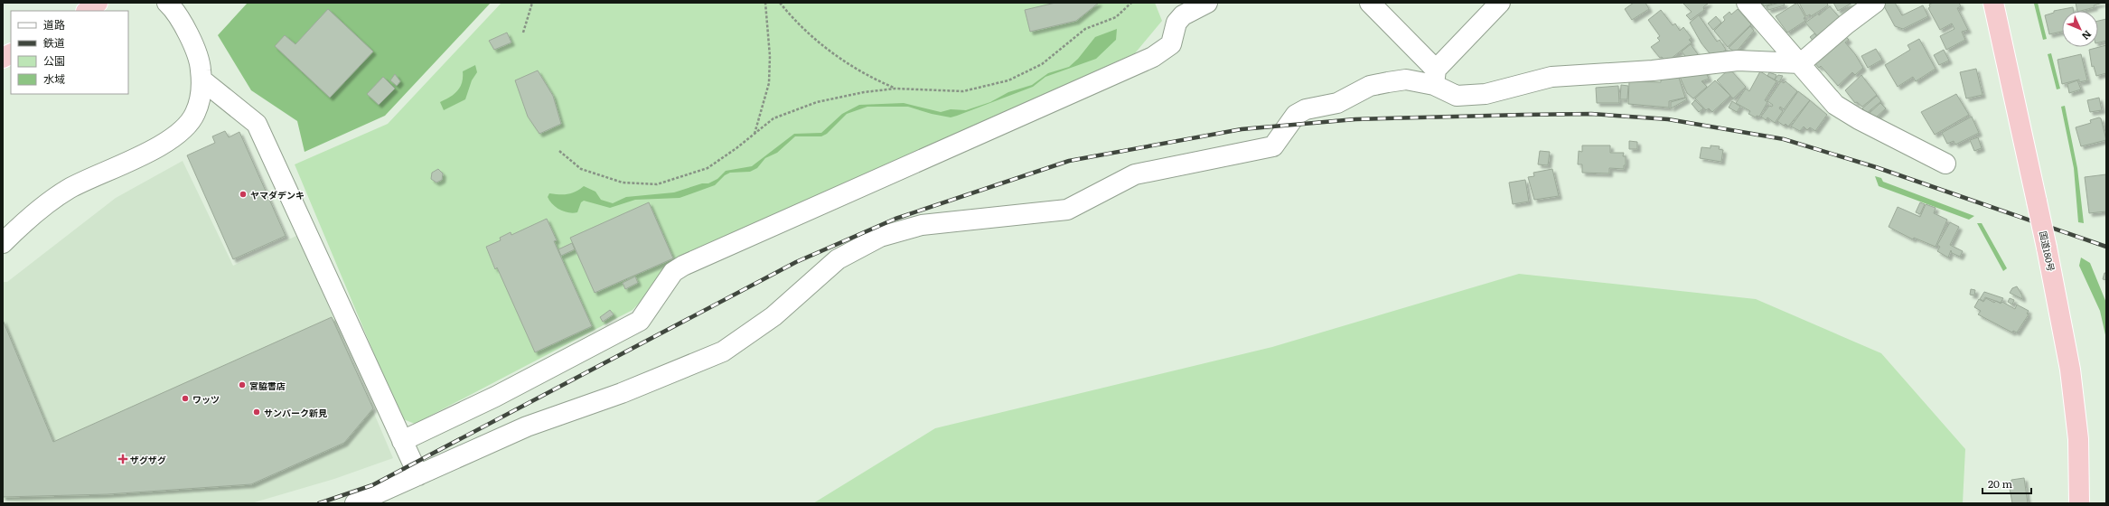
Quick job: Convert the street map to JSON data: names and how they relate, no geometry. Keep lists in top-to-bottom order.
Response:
{
  "streets": {
    "highway": ["国道180号"]
  },
  "places": {
    "other": [
      "ヤマダデンキ",
      "宮脇書店",
      "ワッツ",
      "サンパーク新見"
    ],
    "health": ["ザグザグ"]
  },
  "legend": [
    "道路",
    "鉄道",
    "公園",
    "水域"
  ],
  "scale_bar": "20 m",
  "north": "bottom right"
}
